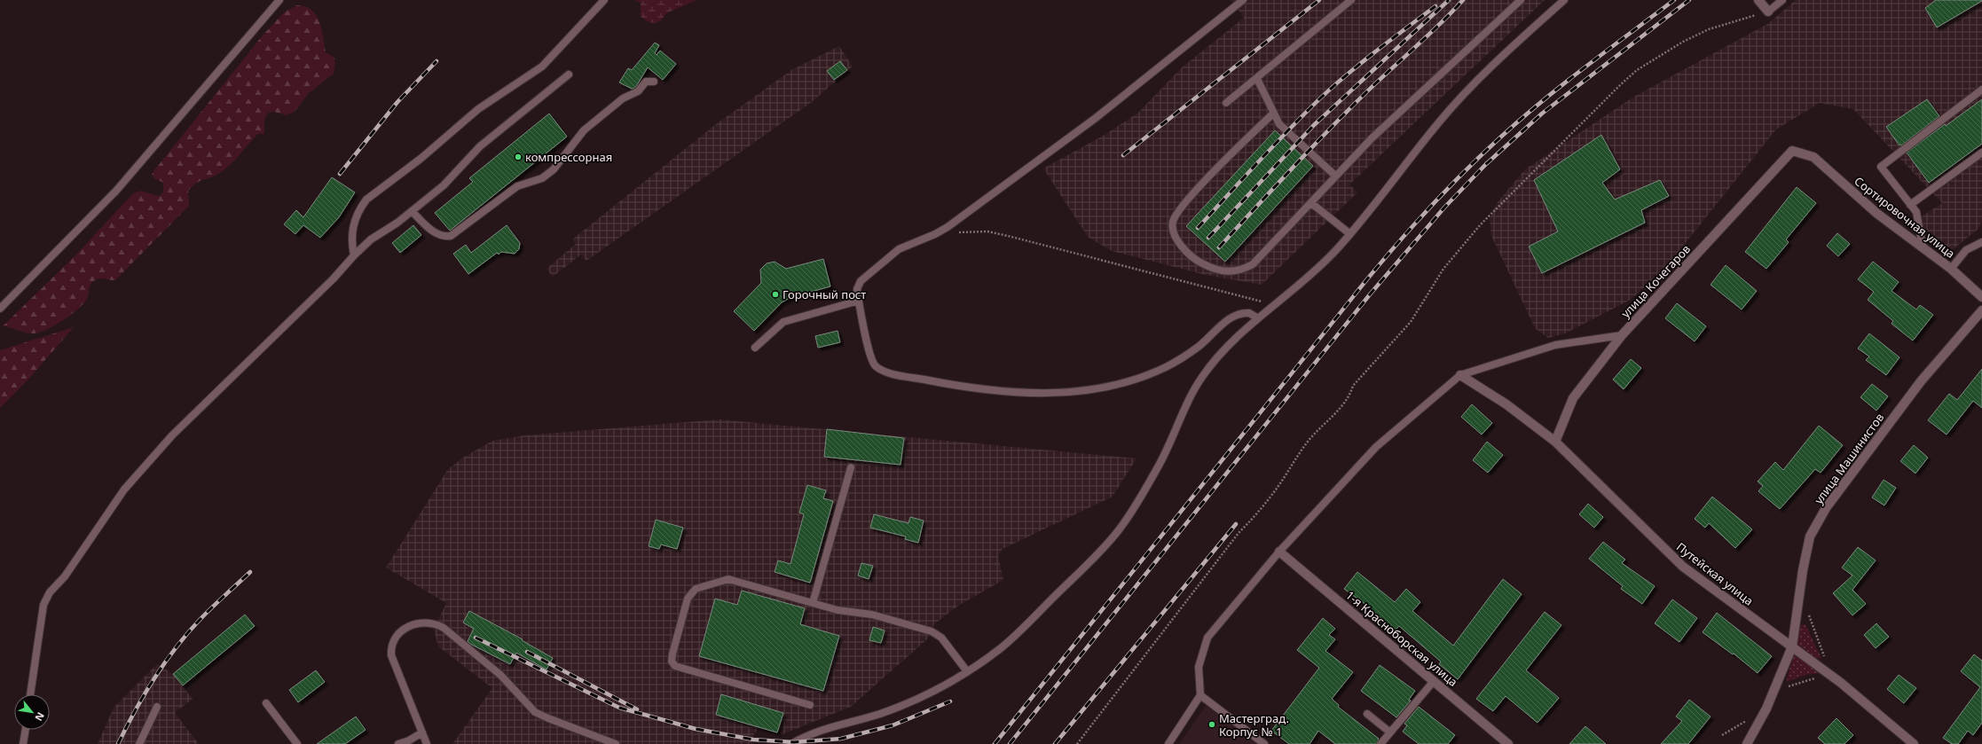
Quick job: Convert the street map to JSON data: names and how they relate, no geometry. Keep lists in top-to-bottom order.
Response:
{
  "streets": {
    "street": [
      "Сортировочная улица",
      "улица Кочегаров",
      "улица Машинистов",
      "Путейская улица",
      "1-я Красноборская улица"
    ]
  },
  "crossings": [
    ["Сортировочная улица", "улица Кочегаров"],
    ["улица Кочегаров", "Путейская улица"],
    ["улица Машинистов", "Путейская улица"]
  ],
  "places": ["компрессорная", "Горочный пост", "Мастерград. Корпус № 1"],
  "north": "bottom right"
}
